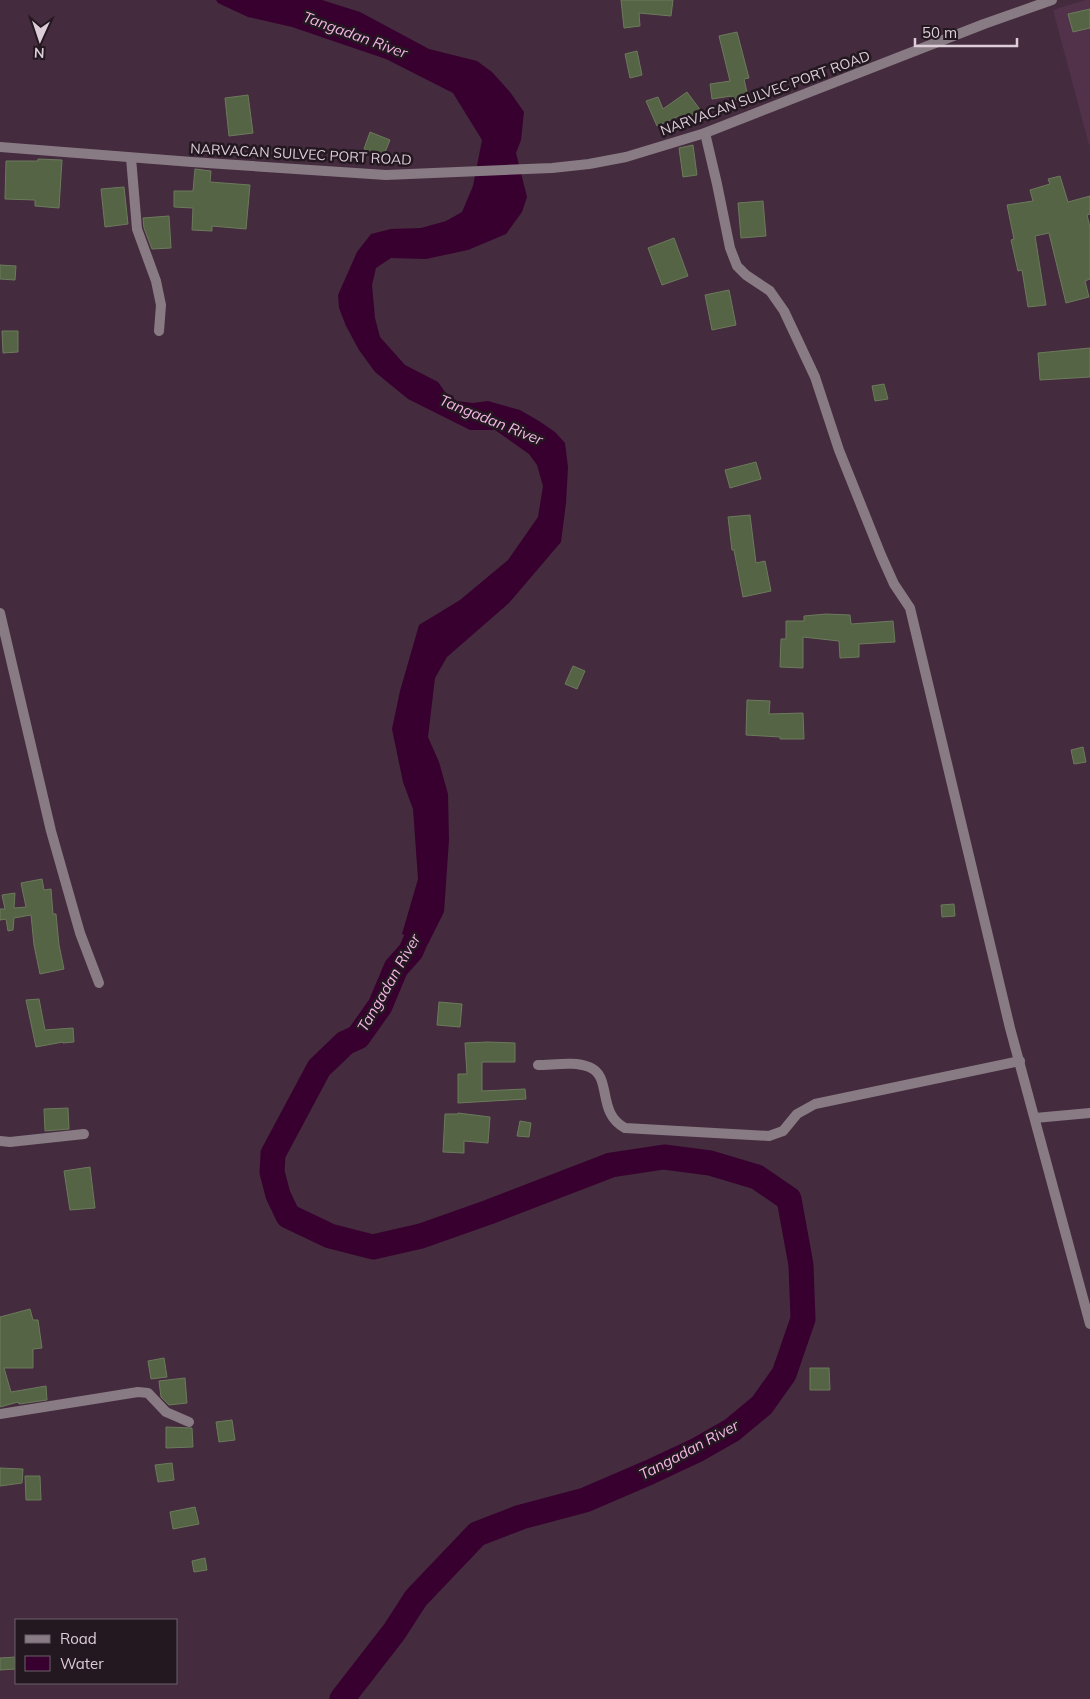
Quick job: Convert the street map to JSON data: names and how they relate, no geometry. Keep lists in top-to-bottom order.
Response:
{
  "streets": {
    "street": ["NARVACAN SULVEC PORT ROAD"]
  },
  "water": ["Tangadan River"],
  "legend": ["Road", "Water"],
  "scale_bar": "50 m",
  "north": "bottom"
}
